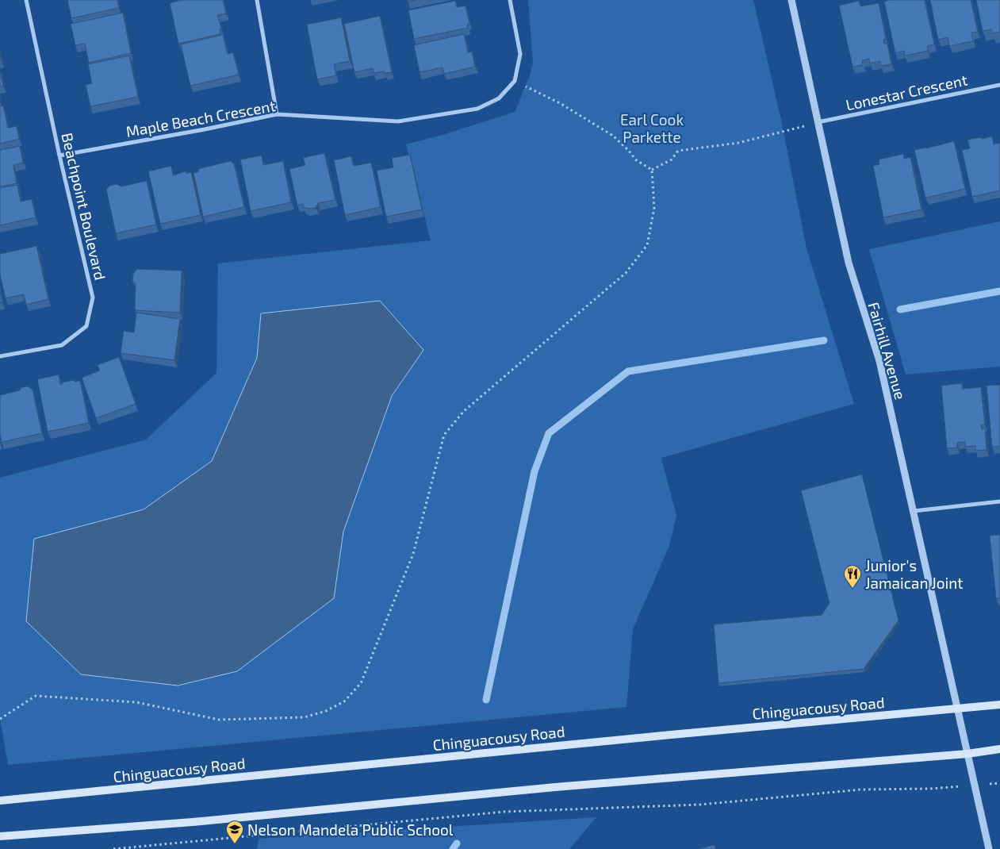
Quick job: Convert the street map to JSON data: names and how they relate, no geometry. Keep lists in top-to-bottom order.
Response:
{
  "streets": {
    "main road": ["Chinguacousy Road"],
    "street": [
      "Lonestar Crescent",
      "Maple Beach Crescent",
      "Beachpoint Boulevard",
      "Fairhill Avenue"
    ]
  },
  "crossings": [
    ["Lonestar Crescent", "Fairhill Avenue"],
    ["Maple Beach Crescent", "Beachpoint Boulevard"],
    ["Fairhill Avenue", "Chinguacousy Road"]
  ],
  "parks": ["Earl Cook Parkette"],
  "places": {
    "restaurant": ["Junior's Jamaican Joint"],
    "school or university": ["Nelson Mandela Public School"]
  }
}
